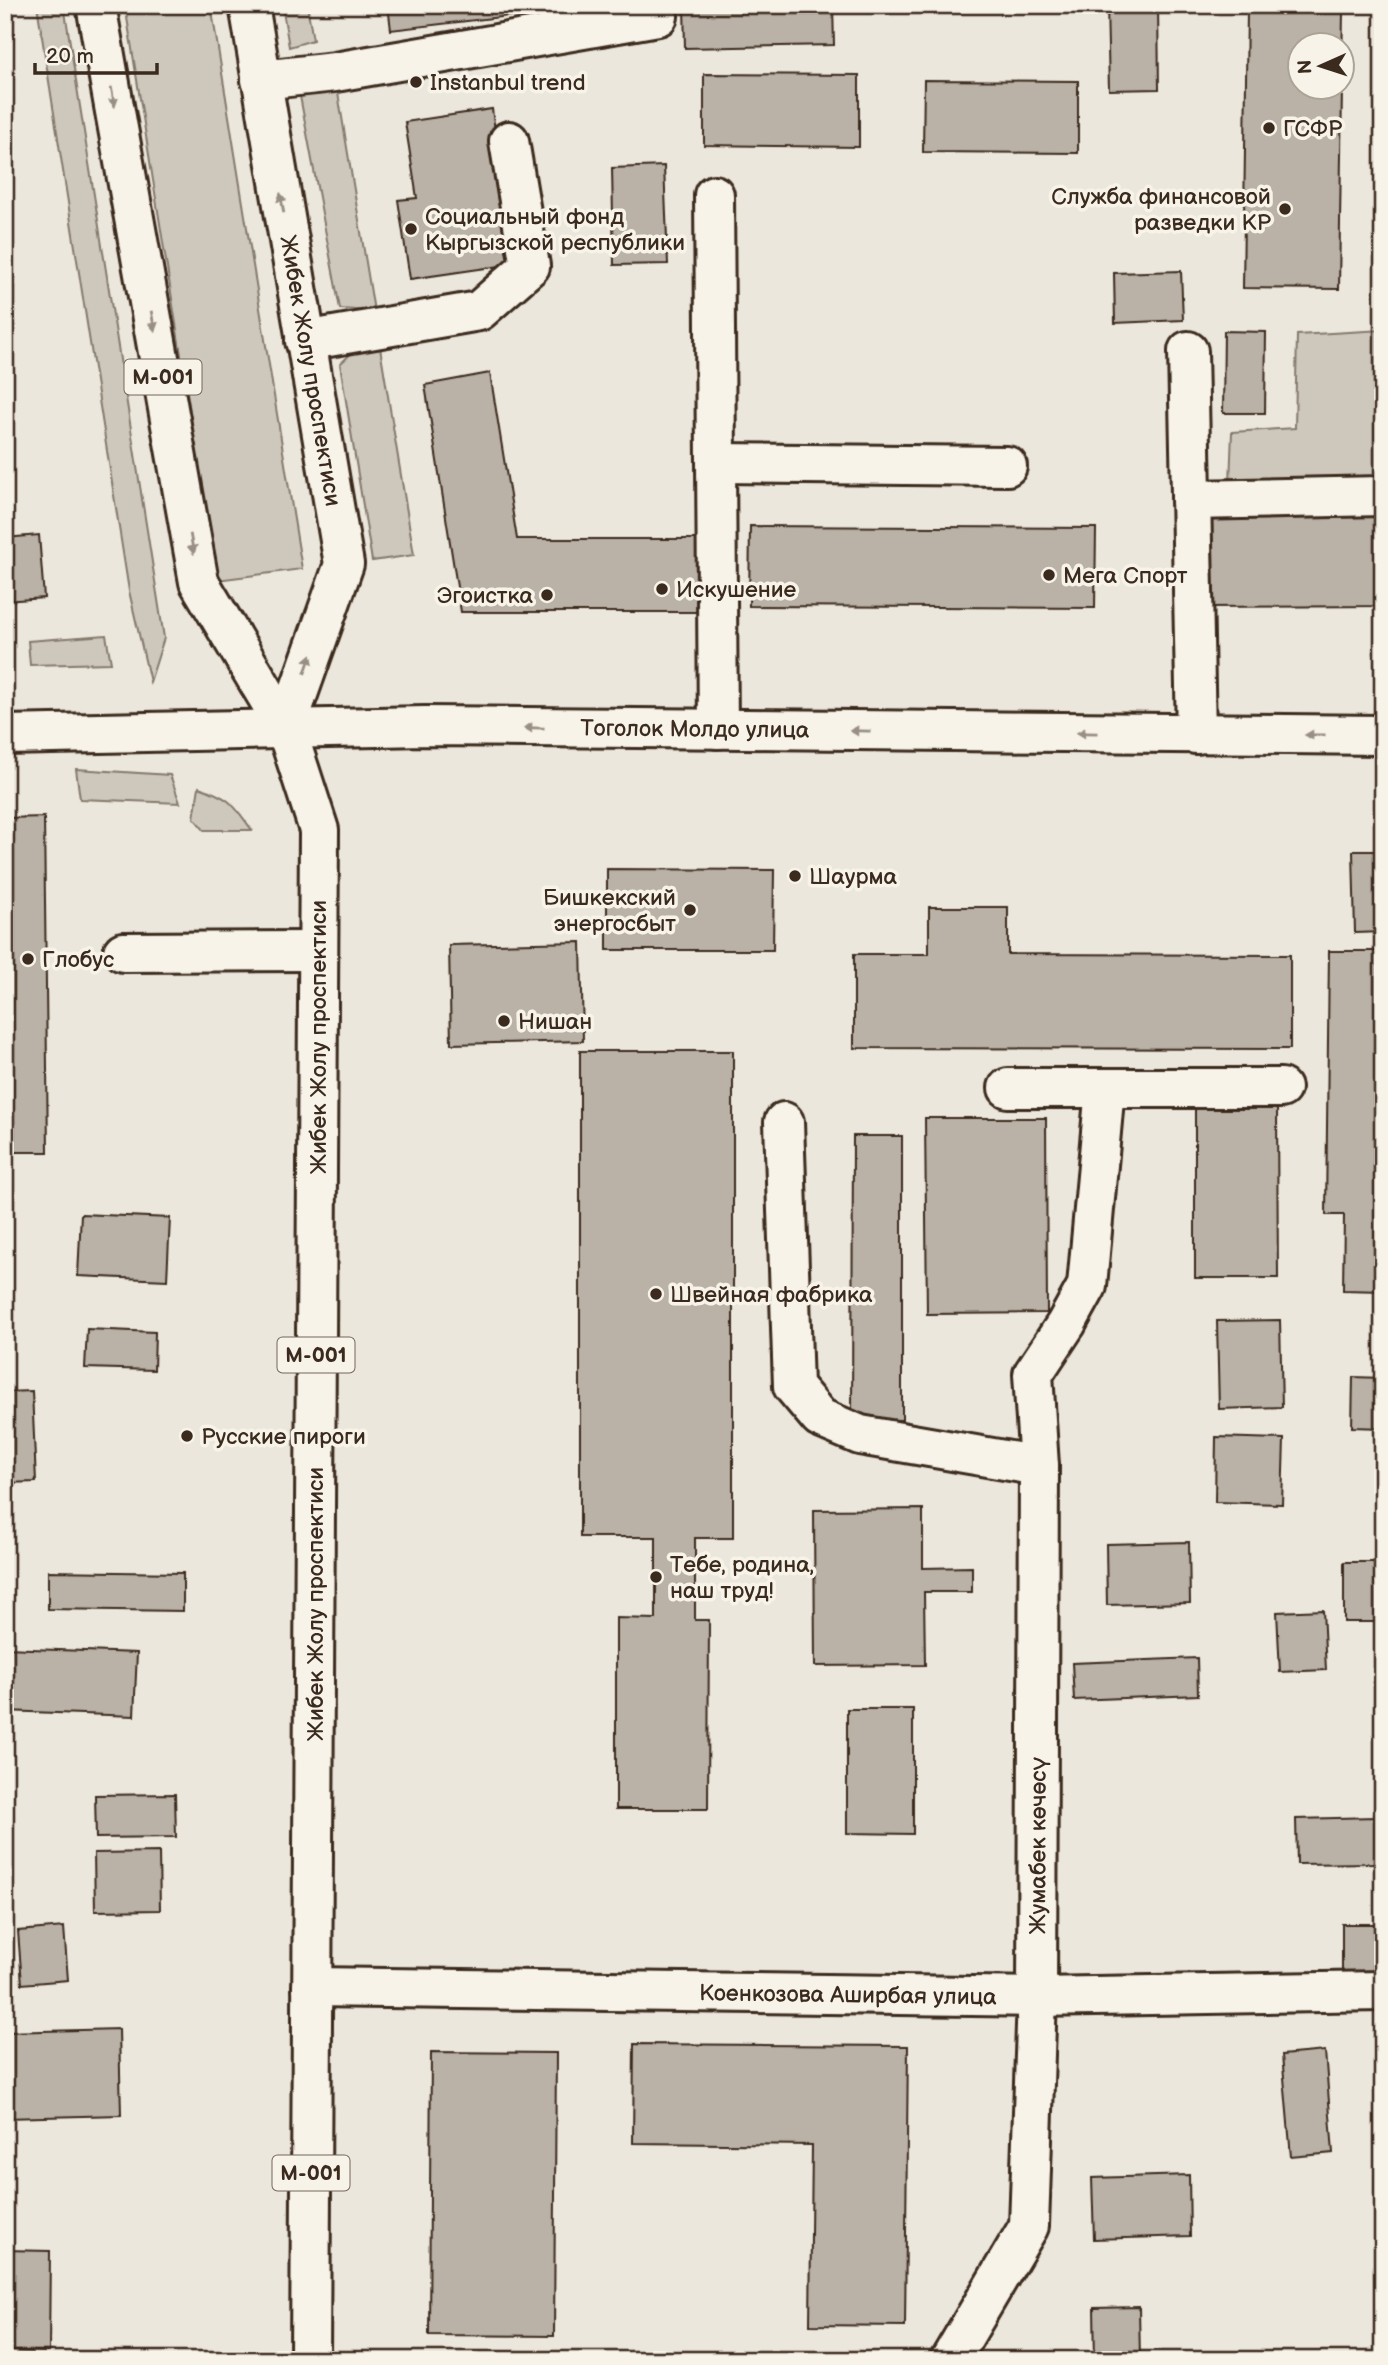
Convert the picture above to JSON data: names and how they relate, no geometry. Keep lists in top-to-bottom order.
{
  "streets": {
    "main road": [
      "Жибек Жолу проспектиси",
      "М-001",
      "Тоголок Молдо улица",
      "Жумабек көчөсү",
      "Коенкозова Аширбая улица"
    ]
  },
  "crossings": [
    ["Жибек Жолу проспектиси", "Тоголок Молдо улица"],
    ["Жибек Жолу проспектиси", "Коенкозова Аширбая улица"],
    ["Жумабек көчөсү", "Коенкозова Аширбая улица"]
  ],
  "places": [
    "Instanbul trend",
    "ГСФР",
    "Служба финансовой разведки КР",
    "Социальный фонд Кыргызской республики",
    "Мега Спорт",
    "Искушение",
    "Эгоистка",
    "Шаурма",
    "Бишкекский энергосбыт",
    "Глобус",
    "Нишан",
    "Швейная фабрика",
    "Русские пироги",
    "Тебе, родина, наш труд!"
  ],
  "scale_bar": "20 m",
  "north": "left"
}
